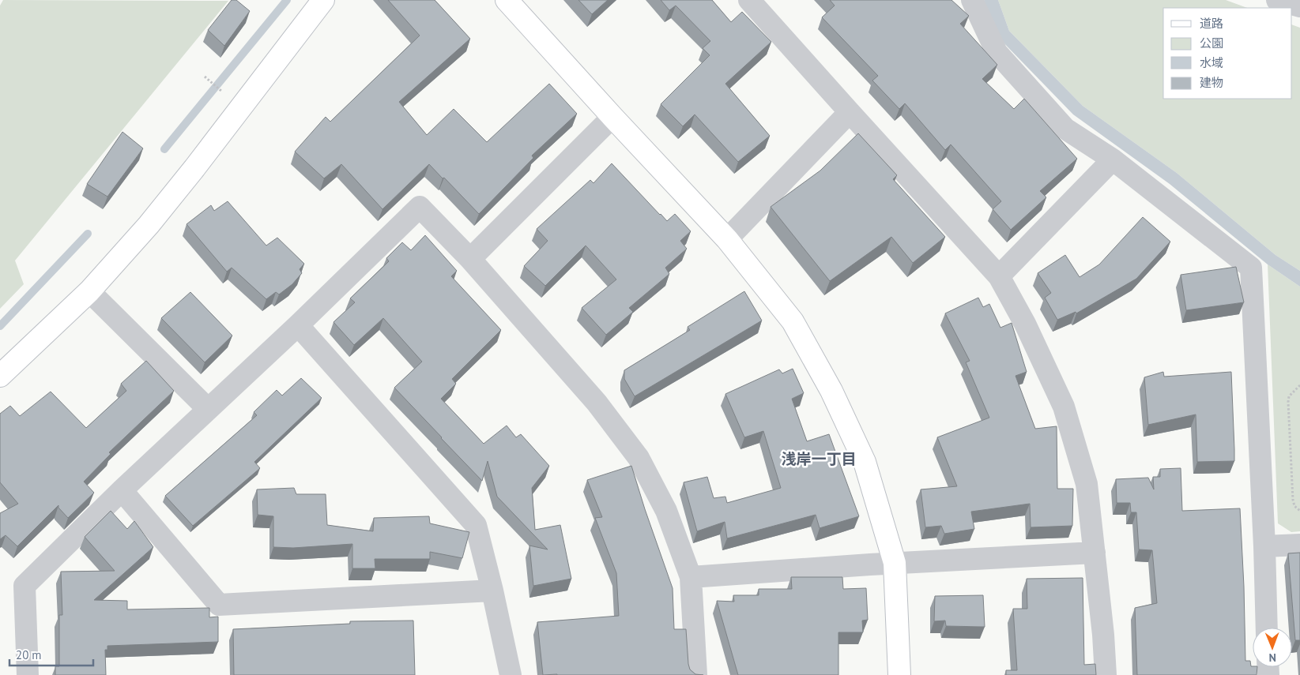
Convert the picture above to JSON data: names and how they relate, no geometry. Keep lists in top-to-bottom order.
{
  "districts": ["浅岸一丁目"],
  "legend": [
    "道路",
    "公園",
    "水域",
    "建物"
  ],
  "scale_bar": "20 m",
  "north": "bottom"
}
